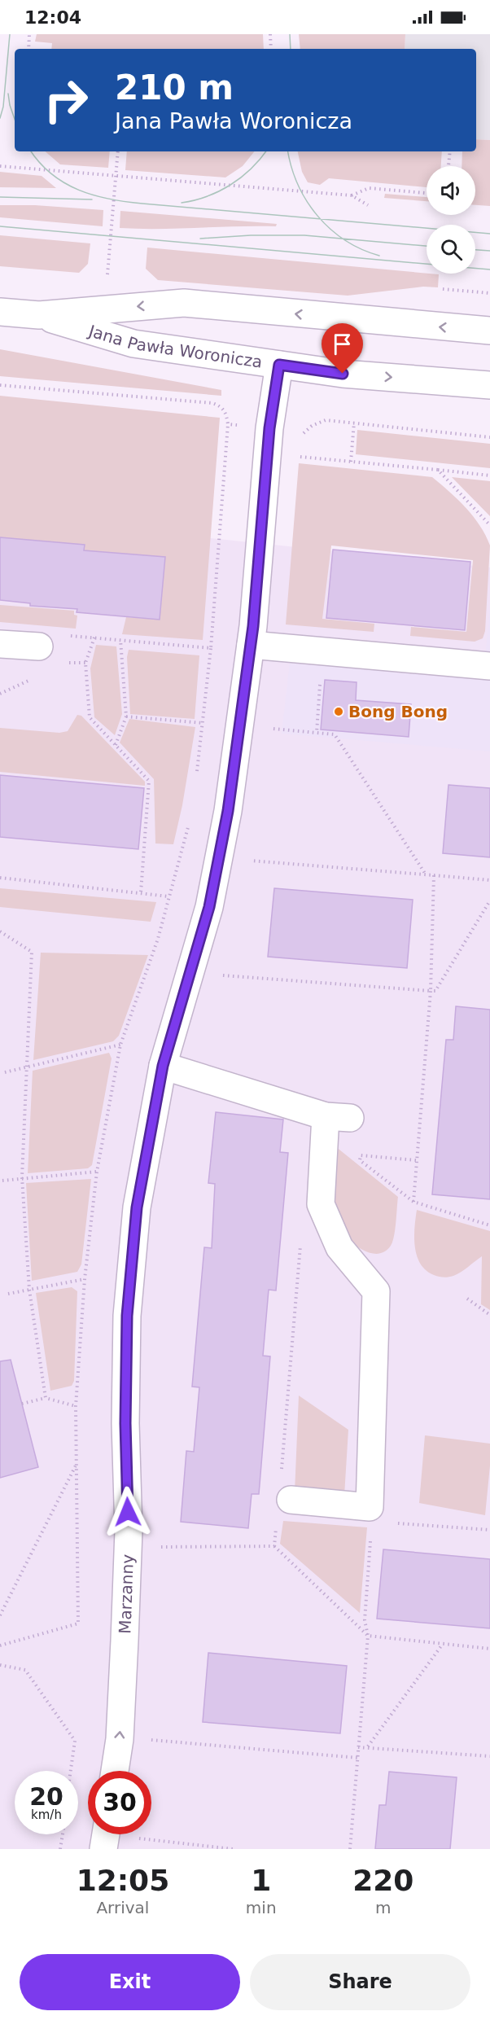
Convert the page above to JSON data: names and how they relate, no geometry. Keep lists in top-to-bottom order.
{
  "streets": {
    "street": ["Jana Pawła Woronicza", "Marzanny"]
  },
  "crossings": [
    ["Jana Pawła Woronicza", "Marzanny"]
  ],
  "one_way": ["Marzanny"],
  "places": ["Bong Bong"],
  "page": {
    "status": "12:04",
    "turn": ["210 m", "Jana Pawła Woronicza"],
    "speed": "20 km/h",
    "limit": "30",
    "eta": [
      "12:05",
      "Arrival",
      "1",
      "min",
      "220",
      "m"
    ],
    "buttons": ["Exit", "Share"]
  }
}
